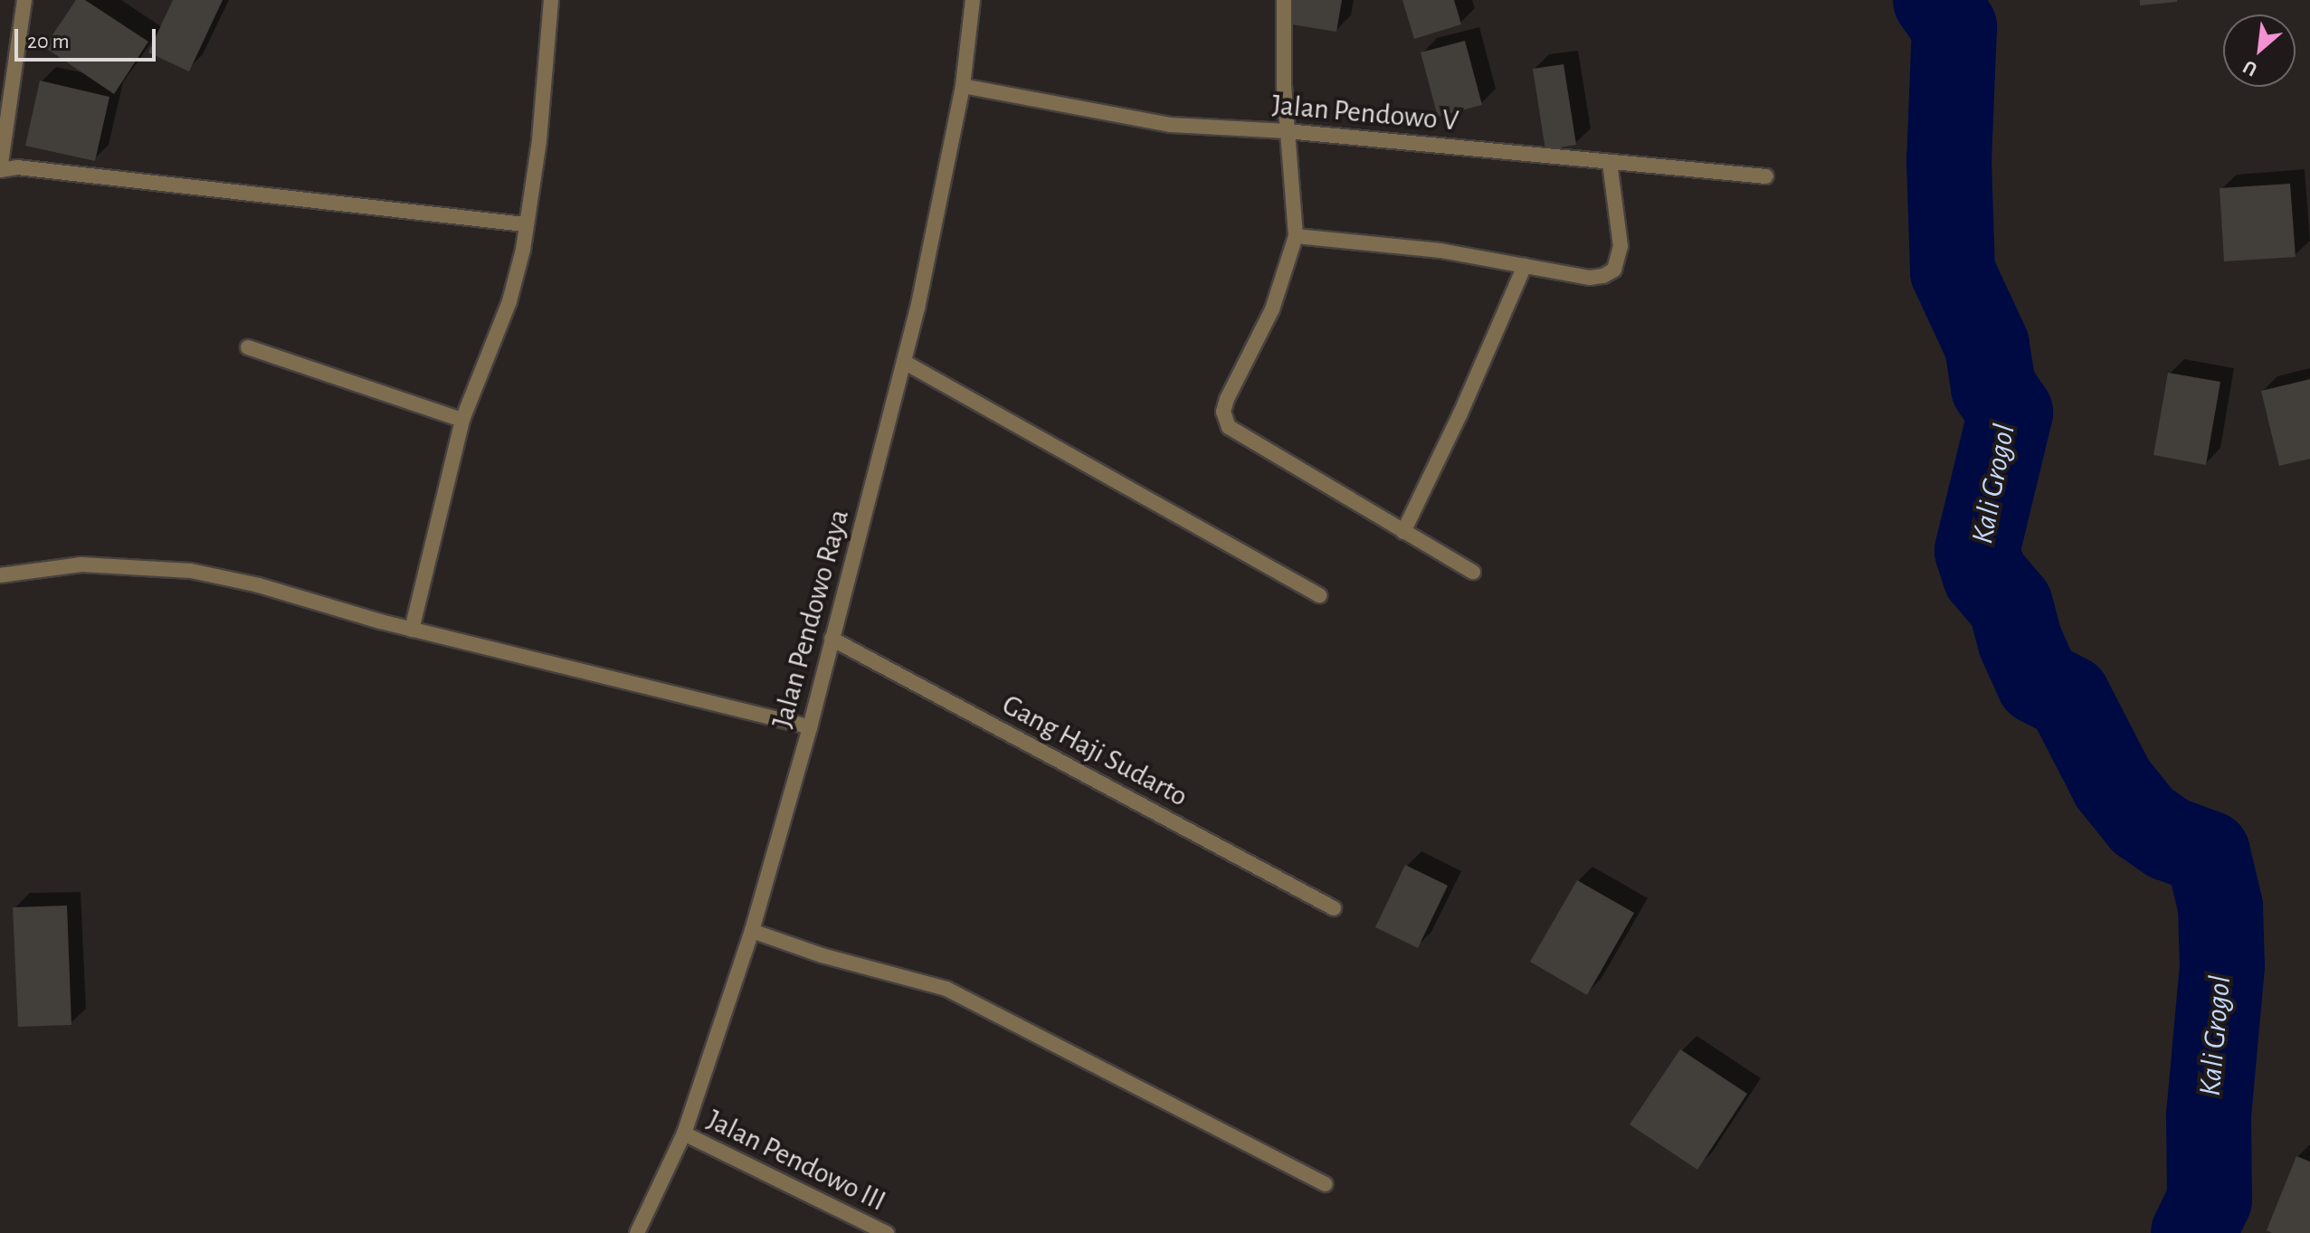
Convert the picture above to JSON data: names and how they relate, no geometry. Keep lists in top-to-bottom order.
{
  "streets": {
    "street": [
      "Jalan Pendowo V",
      "Jalan Pendowo Raya",
      "Gang Haji Sudarto",
      "Jalan Pendowo III"
    ]
  },
  "crossings": [
    ["Jalan Pendowo V", "Jalan Pendowo Raya"],
    ["Jalan Pendowo Raya", "Gang Haji Sudarto"],
    ["Jalan Pendowo Raya", "Jalan Pendowo III"]
  ],
  "water": ["Kali Grogol"],
  "scale_bar": "20 m",
  "north": "bottom left"
}
